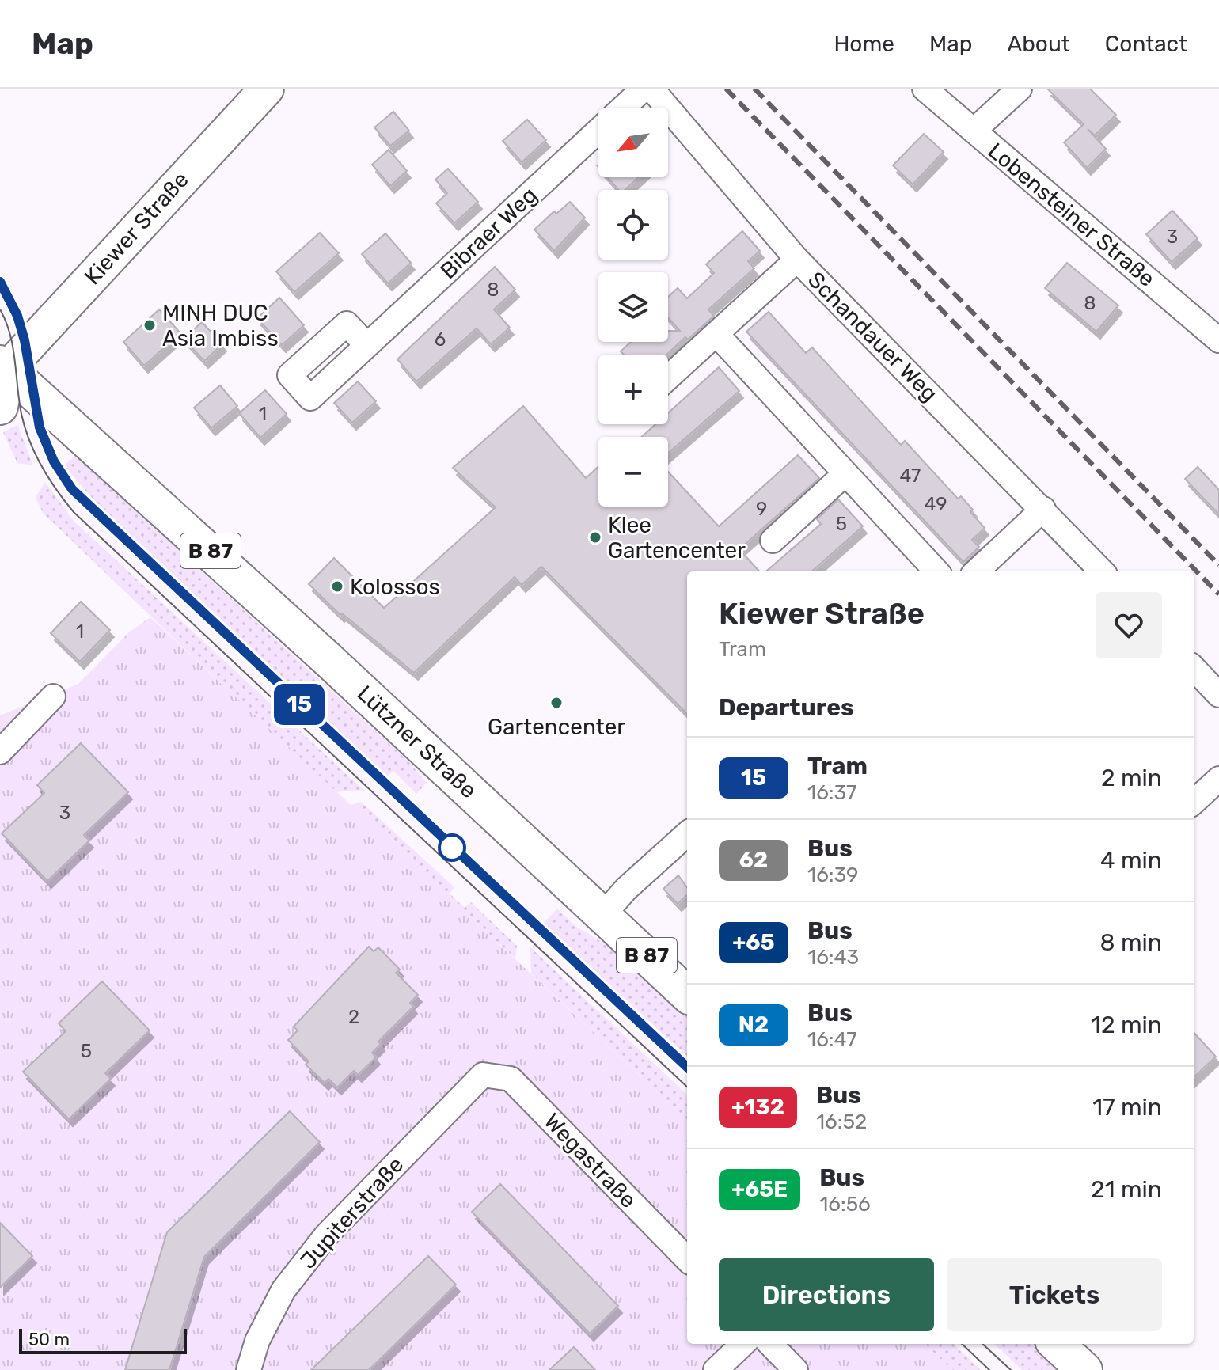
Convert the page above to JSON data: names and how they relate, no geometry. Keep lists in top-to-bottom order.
{
  "streets": {
    "main road": ["B 87", "Lützner Straße"],
    "street": [
      "Lobensteiner Straße",
      "Kiewer Straße",
      "Bibraer Weg",
      "Schandauer Weg",
      "Wegastraße",
      "Jupiterstraße"
    ]
  },
  "crossings": [
    ["Kiewer Straße", "Lützner Straße"],
    ["Wegastraße", "Jupiterstraße"]
  ],
  "places": [
    "MINH DUC Asia Imbiss",
    "Klee Gartencenter",
    "Kolossos",
    "Gartencenter"
  ],
  "lines": ["tram line 15"],
  "house_numbers": [
    "3",
    "8",
    "8",
    "6",
    "1",
    "47",
    "49",
    "9",
    "5",
    "1",
    "3",
    "2",
    "5"
  ],
  "scale_bar": "50 m",
  "north": "bottom left",
  "page": {
    "header": "Map",
    "nav": [
      "Home",
      "Map",
      "About",
      "Contact"
    ],
    "on_map": "15",
    "map_buttons": ["+", "−"],
    "heading": [
      ["Kiewer Straße", "Tram"],
      "Departures"
    ],
    "list": [
      {
        "mark": "15",
        "name": "Tram",
        "note": "16:37",
        "value": "2 min"
      },
      {
        "mark": "62",
        "name": "Bus",
        "note": "16:39",
        "value": "4 min"
      },
      {
        "mark": "+65",
        "name": "Bus",
        "note": "16:43",
        "value": "8 min"
      },
      {
        "mark": "N2",
        "name": "Bus",
        "note": "16:47",
        "value": "12 min"
      },
      {
        "mark": "+132",
        "name": "Bus",
        "note": "16:52",
        "value": "17 min"
      },
      {
        "mark": "+65E",
        "name": "Bus",
        "note": "16:56",
        "value": "21 min"
      }
    ],
    "buttons": ["Directions", "Tickets"],
    "scale": "50 m"
  }
}
